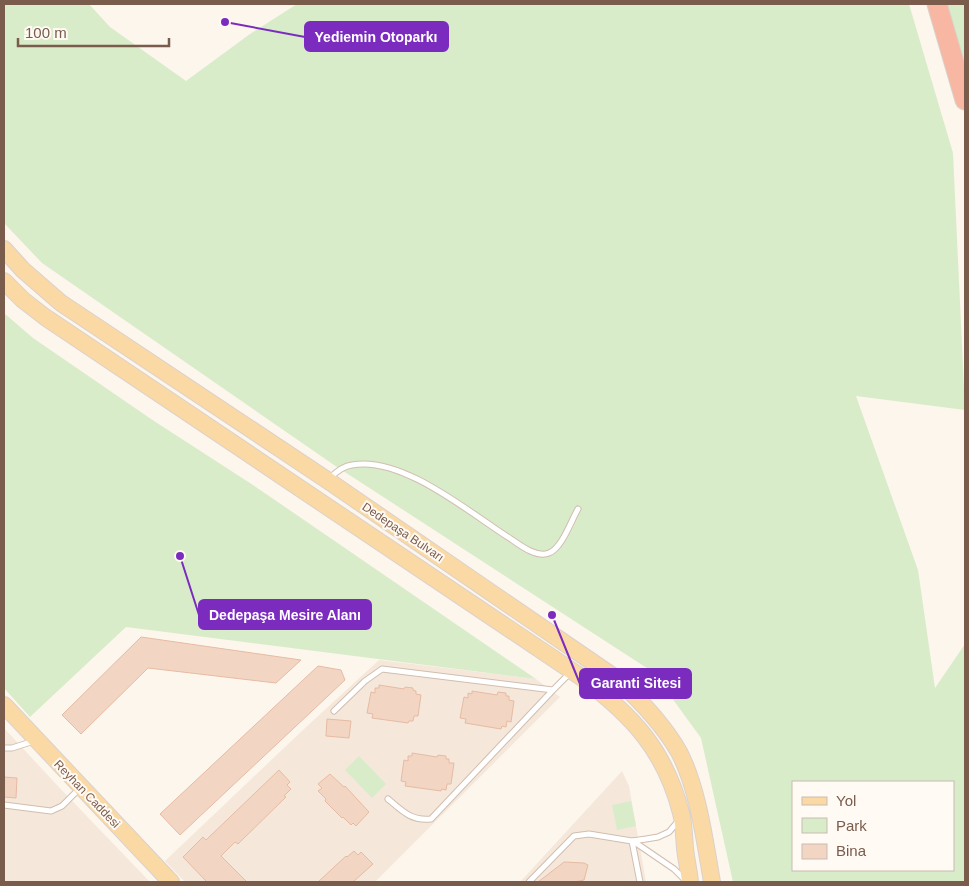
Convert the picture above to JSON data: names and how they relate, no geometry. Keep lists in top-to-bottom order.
{
  "streets": {
    "main road": ["Dedepaşa Bulvarı", "Reyhan Caddesi"]
  },
  "places": ["Yediemin Otoparkı", "Dedepaşa Mesire Alanı", "Garanti Sitesi"],
  "legend": ["Yol", "Park", "Bina"],
  "scale_bar": "100 m"
}
